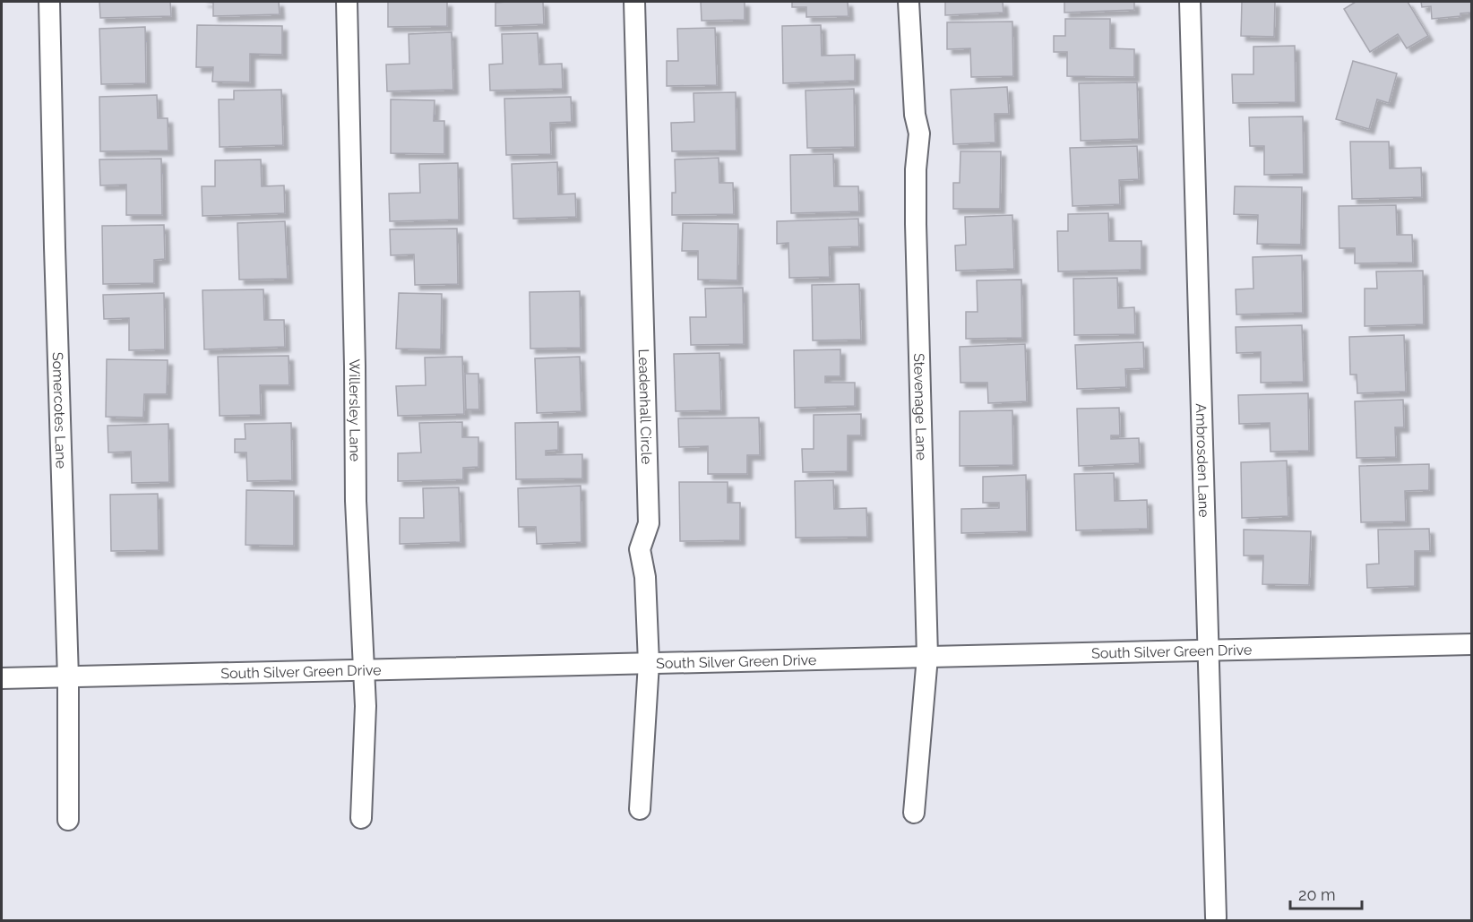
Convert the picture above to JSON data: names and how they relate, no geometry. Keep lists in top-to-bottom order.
{
  "streets": {
    "street": [
      "Leadenhall Circle",
      "Stevenage Lane",
      "Willersley Lane",
      "Somercotes Lane",
      "Ambrosden Lane",
      "South Silver Green Drive"
    ]
  },
  "crossings": [
    ["Leadenhall Circle", "South Silver Green Drive"],
    ["Stevenage Lane", "South Silver Green Drive"],
    ["Willersley Lane", "South Silver Green Drive"],
    ["Somercotes Lane", "South Silver Green Drive"],
    ["Ambrosden Lane", "South Silver Green Drive"]
  ],
  "scale_bar": "20 m"
}
